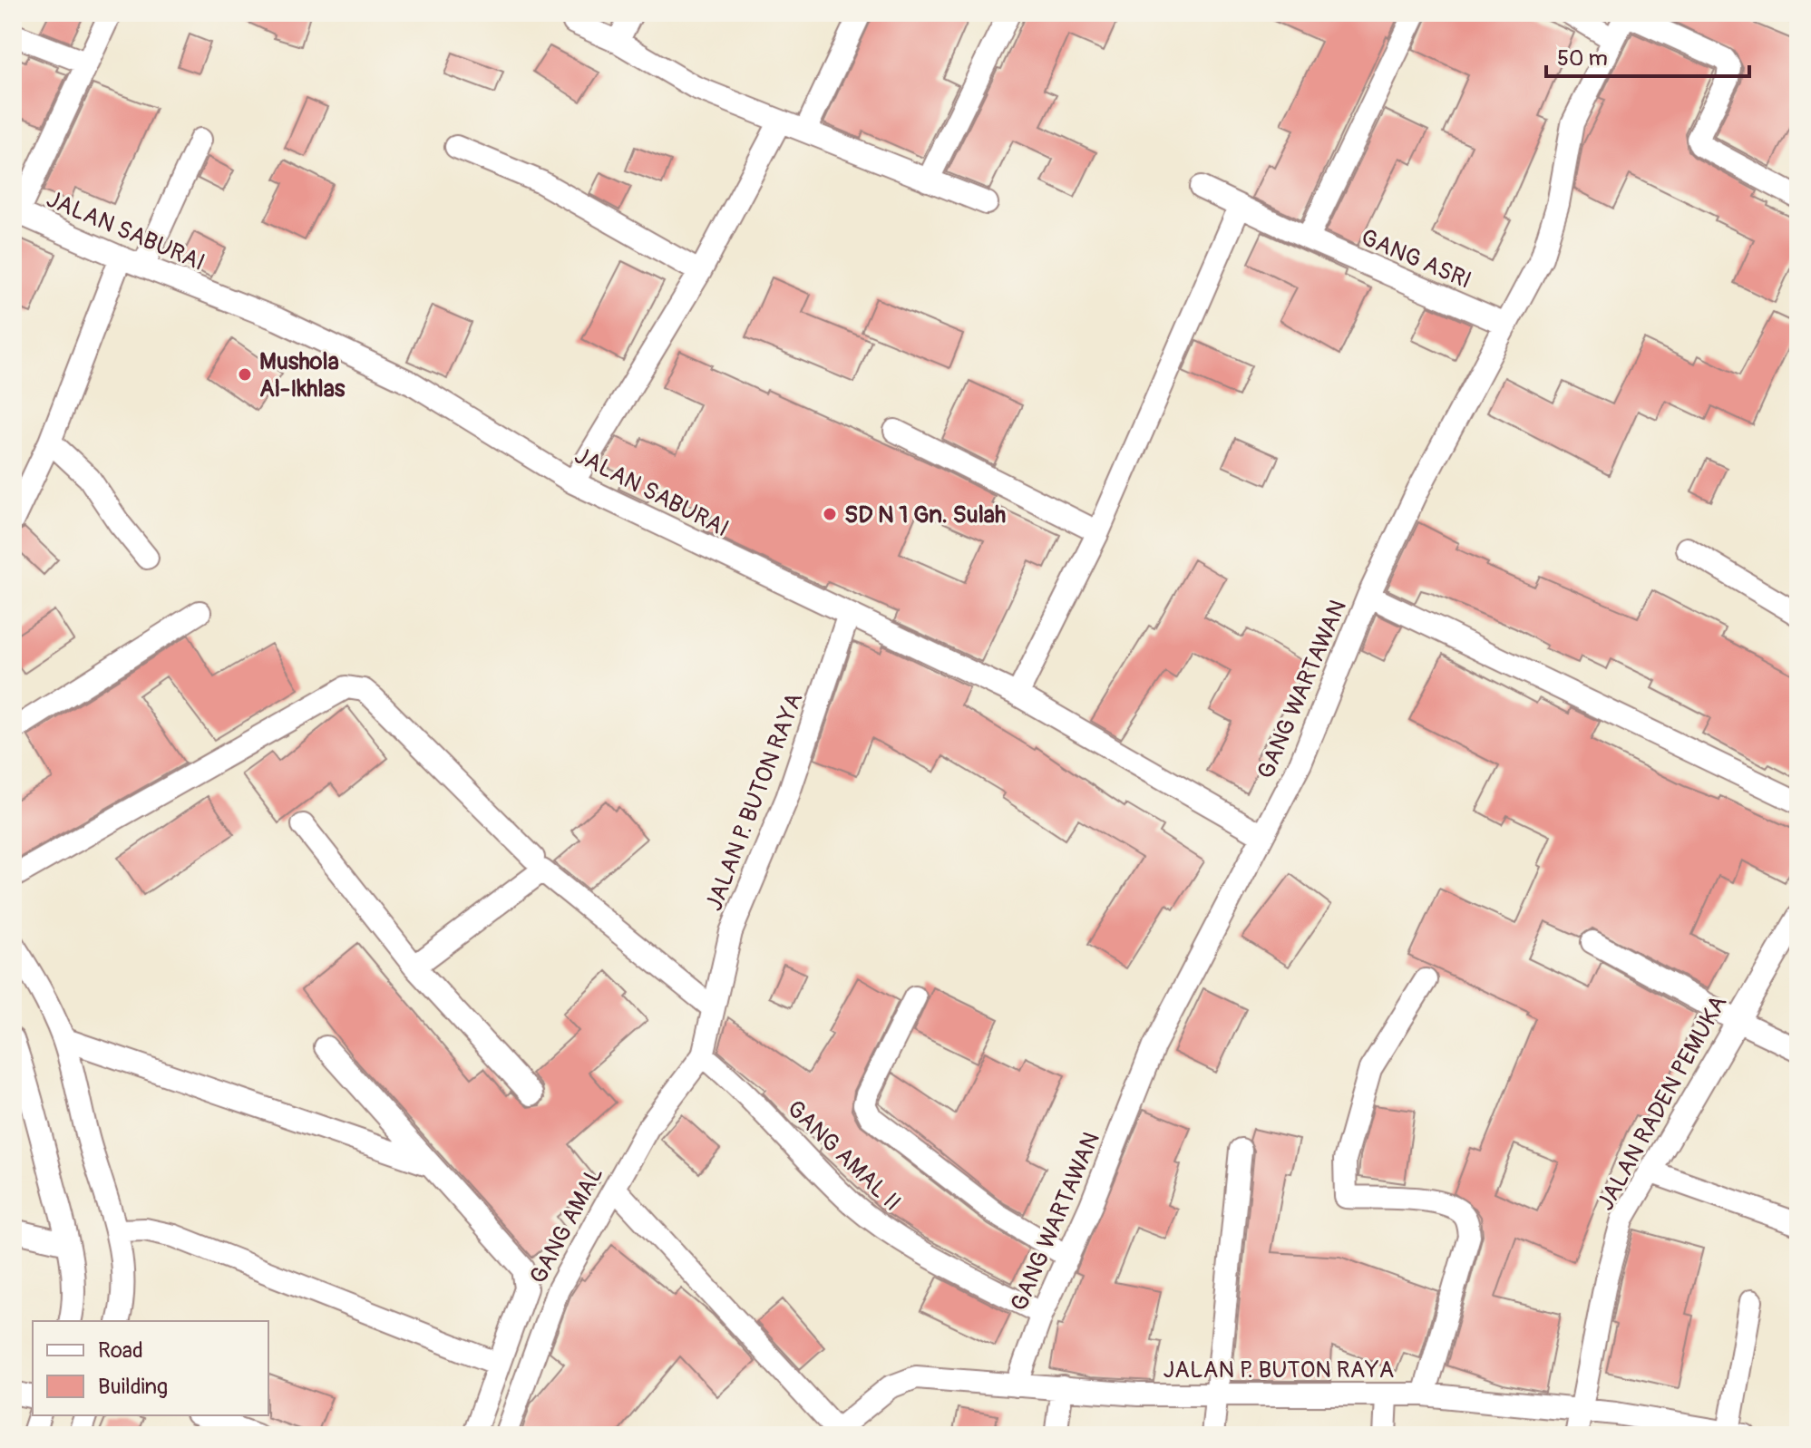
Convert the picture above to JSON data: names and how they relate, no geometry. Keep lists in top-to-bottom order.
{
  "streets": {
    "street": [
      "JALAN SABURAI",
      "GANG ASRI",
      "GANG WARTAWAN",
      "JALAN P. BUTON RAYA",
      "JALAN RADEN PEMUKA",
      "GANG AMAL II",
      "GANG AMAL"
    ]
  },
  "crossings": [
    ["JALAN SABURAI", "GANG WARTAWAN"],
    ["JALAN SABURAI", "JALAN P. BUTON RAYA"],
    ["GANG ASRI", "GANG WARTAWAN"],
    ["GANG WARTAWAN", "JALAN P. BUTON RAYA"],
    ["GANG WARTAWAN", "GANG AMAL II"],
    ["JALAN P. BUTON RAYA", "JALAN RADEN PEMUKA"],
    ["JALAN P. BUTON RAYA", "GANG AMAL II"],
    ["JALAN P. BUTON RAYA", "GANG AMAL"],
    ["GANG AMAL II", "GANG AMAL"]
  ],
  "places": ["Mushola Al-Ikhlas", "SD N 1 Gn. Sulah"],
  "legend": ["Road", "Building"],
  "scale_bar": "50 m"
}
